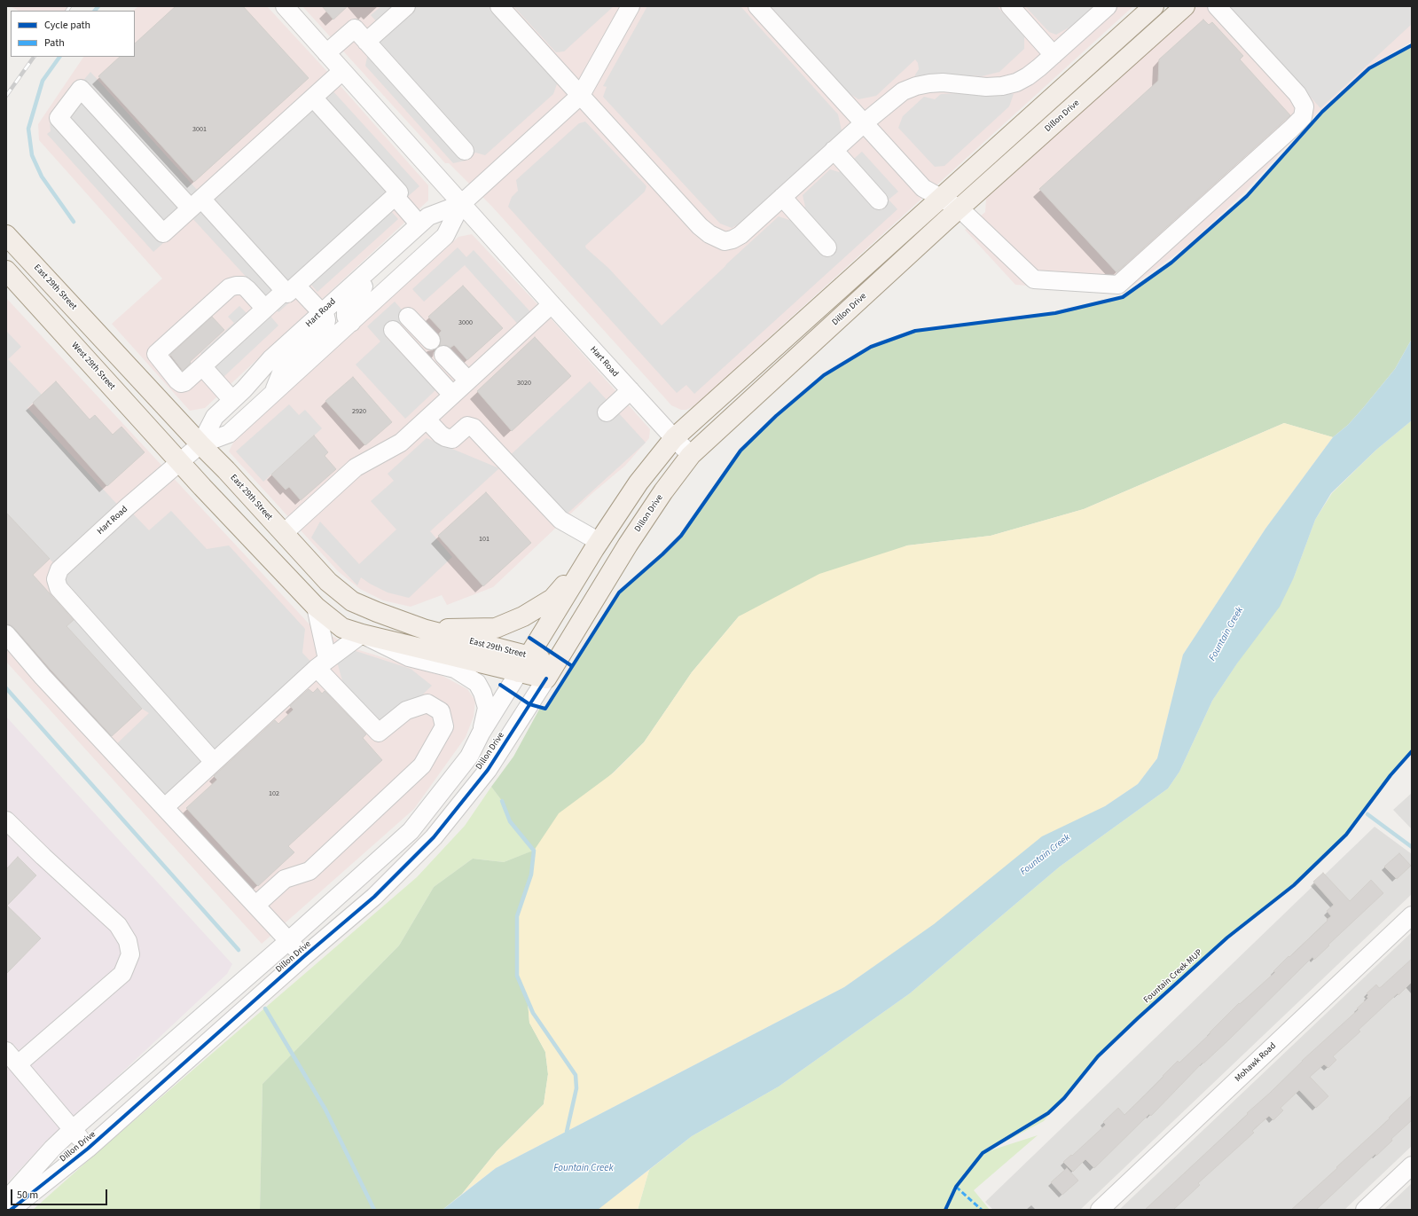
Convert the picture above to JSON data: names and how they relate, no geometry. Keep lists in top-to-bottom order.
{
  "streets": {
    "main road": ["Dillon Drive", "East 29th Street", "West 29th Street"],
    "street": ["Hart Road", "Mohawk Road"],
    "cycle path": ["Fountain Creek MUP"]
  },
  "crossings": [
    ["Dillon Drive", "East 29th Street"],
    ["Dillon Drive", "Hart Road"],
    ["East 29th Street", "Hart Road"],
    ["East 29th Street", "West 29th Street"],
    ["Hart Road", "West 29th Street"]
  ],
  "water": ["Fountain Creek"],
  "house_numbers": [
    "3001",
    "3000",
    "3020",
    "2920",
    "101",
    "102"
  ],
  "legend": ["Cycle path", "Path"],
  "scale_bar": "50 m"
}
